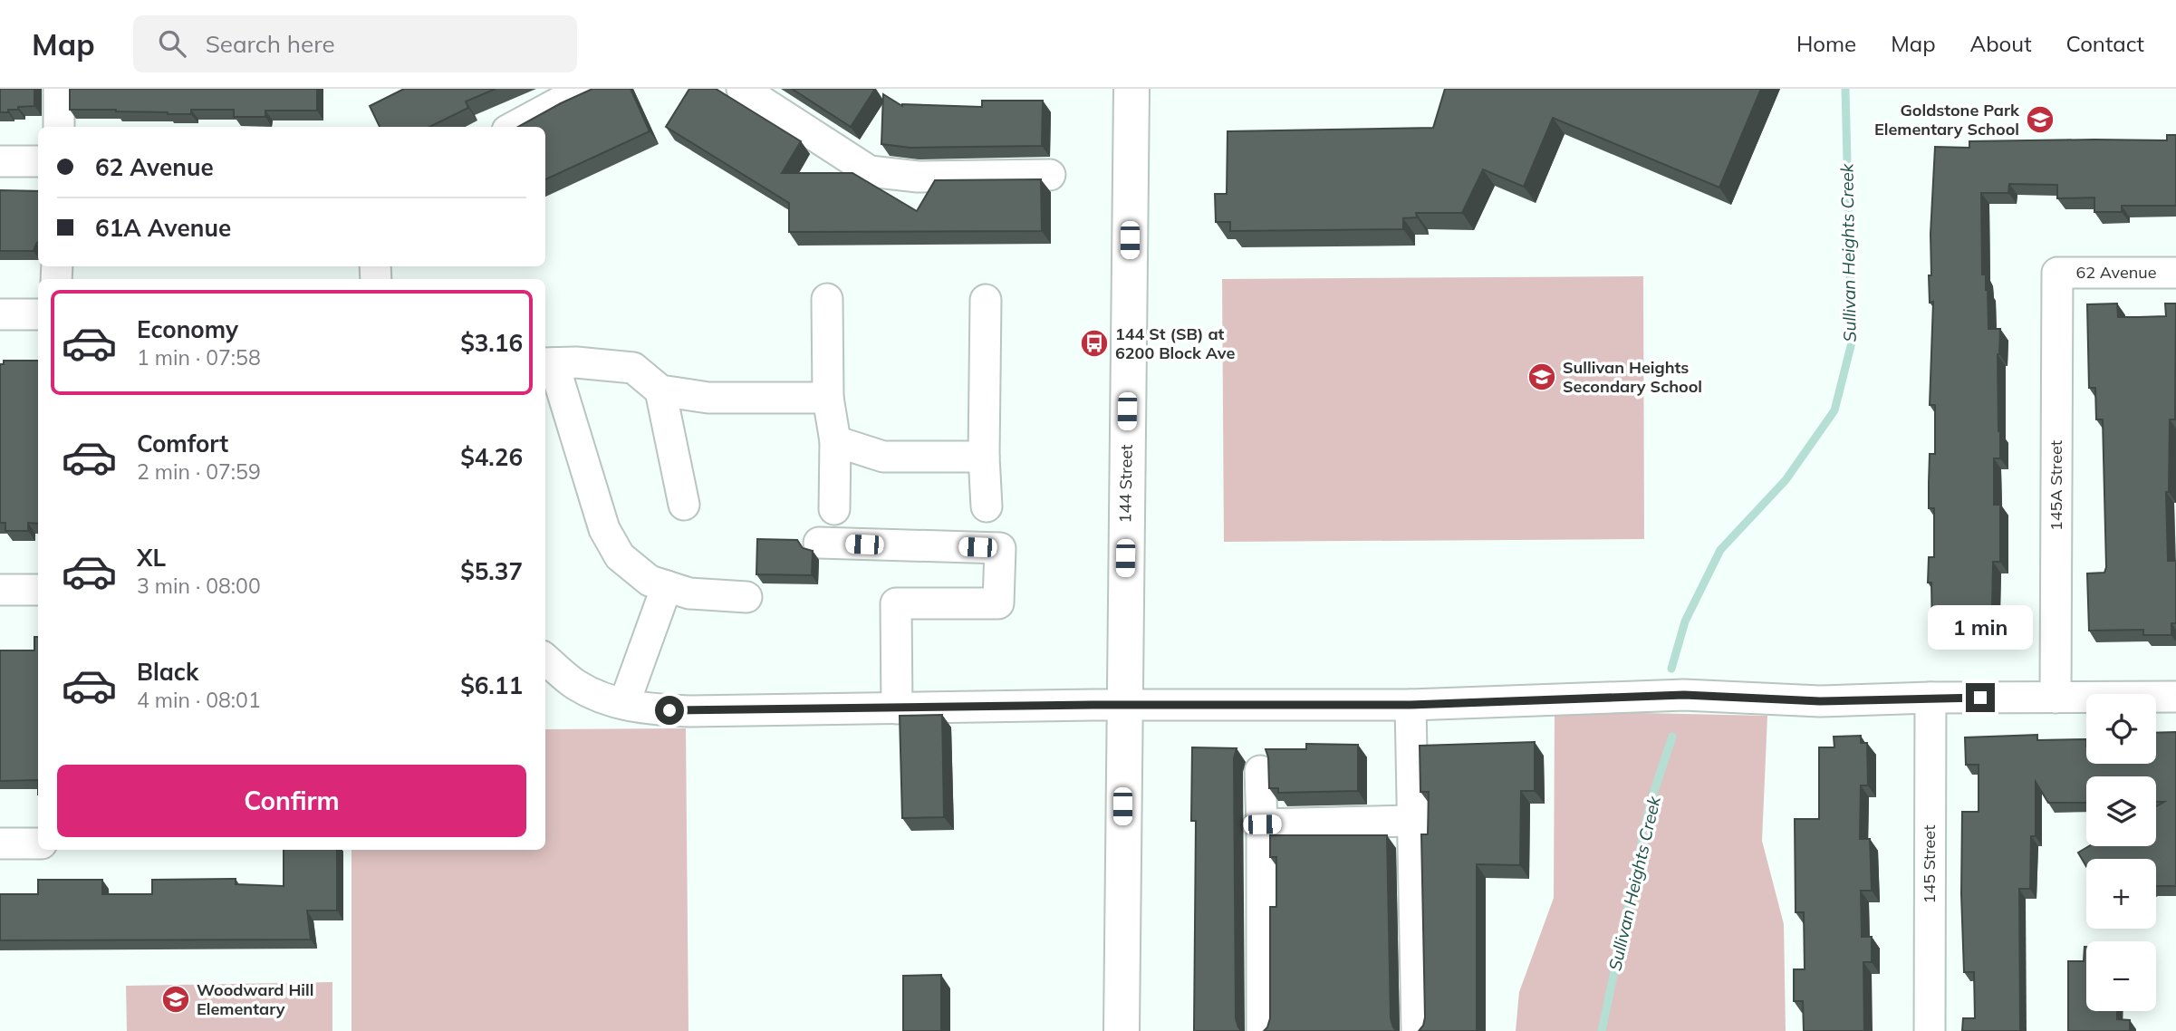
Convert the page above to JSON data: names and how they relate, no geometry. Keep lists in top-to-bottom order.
{
  "streets": {
    "main road": ["144 Street"],
    "street": ["62 Avenue", "145A Street", "145 Street"]
  },
  "crossings": [
    ["62 Avenue", "145A Street"]
  ],
  "water": ["Sullivan Heights Creek"],
  "places": {
    "school or university": ["Goldstone Park Elementary School", "Sullivan Heights Secondary School", "Woodward Hill Elementary"],
    "bus stop": ["144 St (SB) at 6200 Block Ave"]
  },
  "page": {
    "header": "Map",
    "search": "Search here",
    "nav": [
      "Home",
      "Map",
      "About",
      "Contact"
    ],
    "banner": ["62 Avenue", "61A Avenue"],
    "list": [
      {
        "name": "Economy",
        "note": "1 min · 07:58",
        "value": "$3.16"
      },
      {
        "name": "Comfort",
        "note": "2 min · 07:59",
        "value": "$4.26"
      },
      {
        "name": "XL",
        "note": "3 min · 08:00",
        "value": "$5.37"
      },
      {
        "name": "Black",
        "note": "4 min · 08:01",
        "value": "$6.11"
      }
    ],
    "bubble": "1 min",
    "map_buttons": ["+", "−"],
    "buttons": "Confirm"
  }
}
